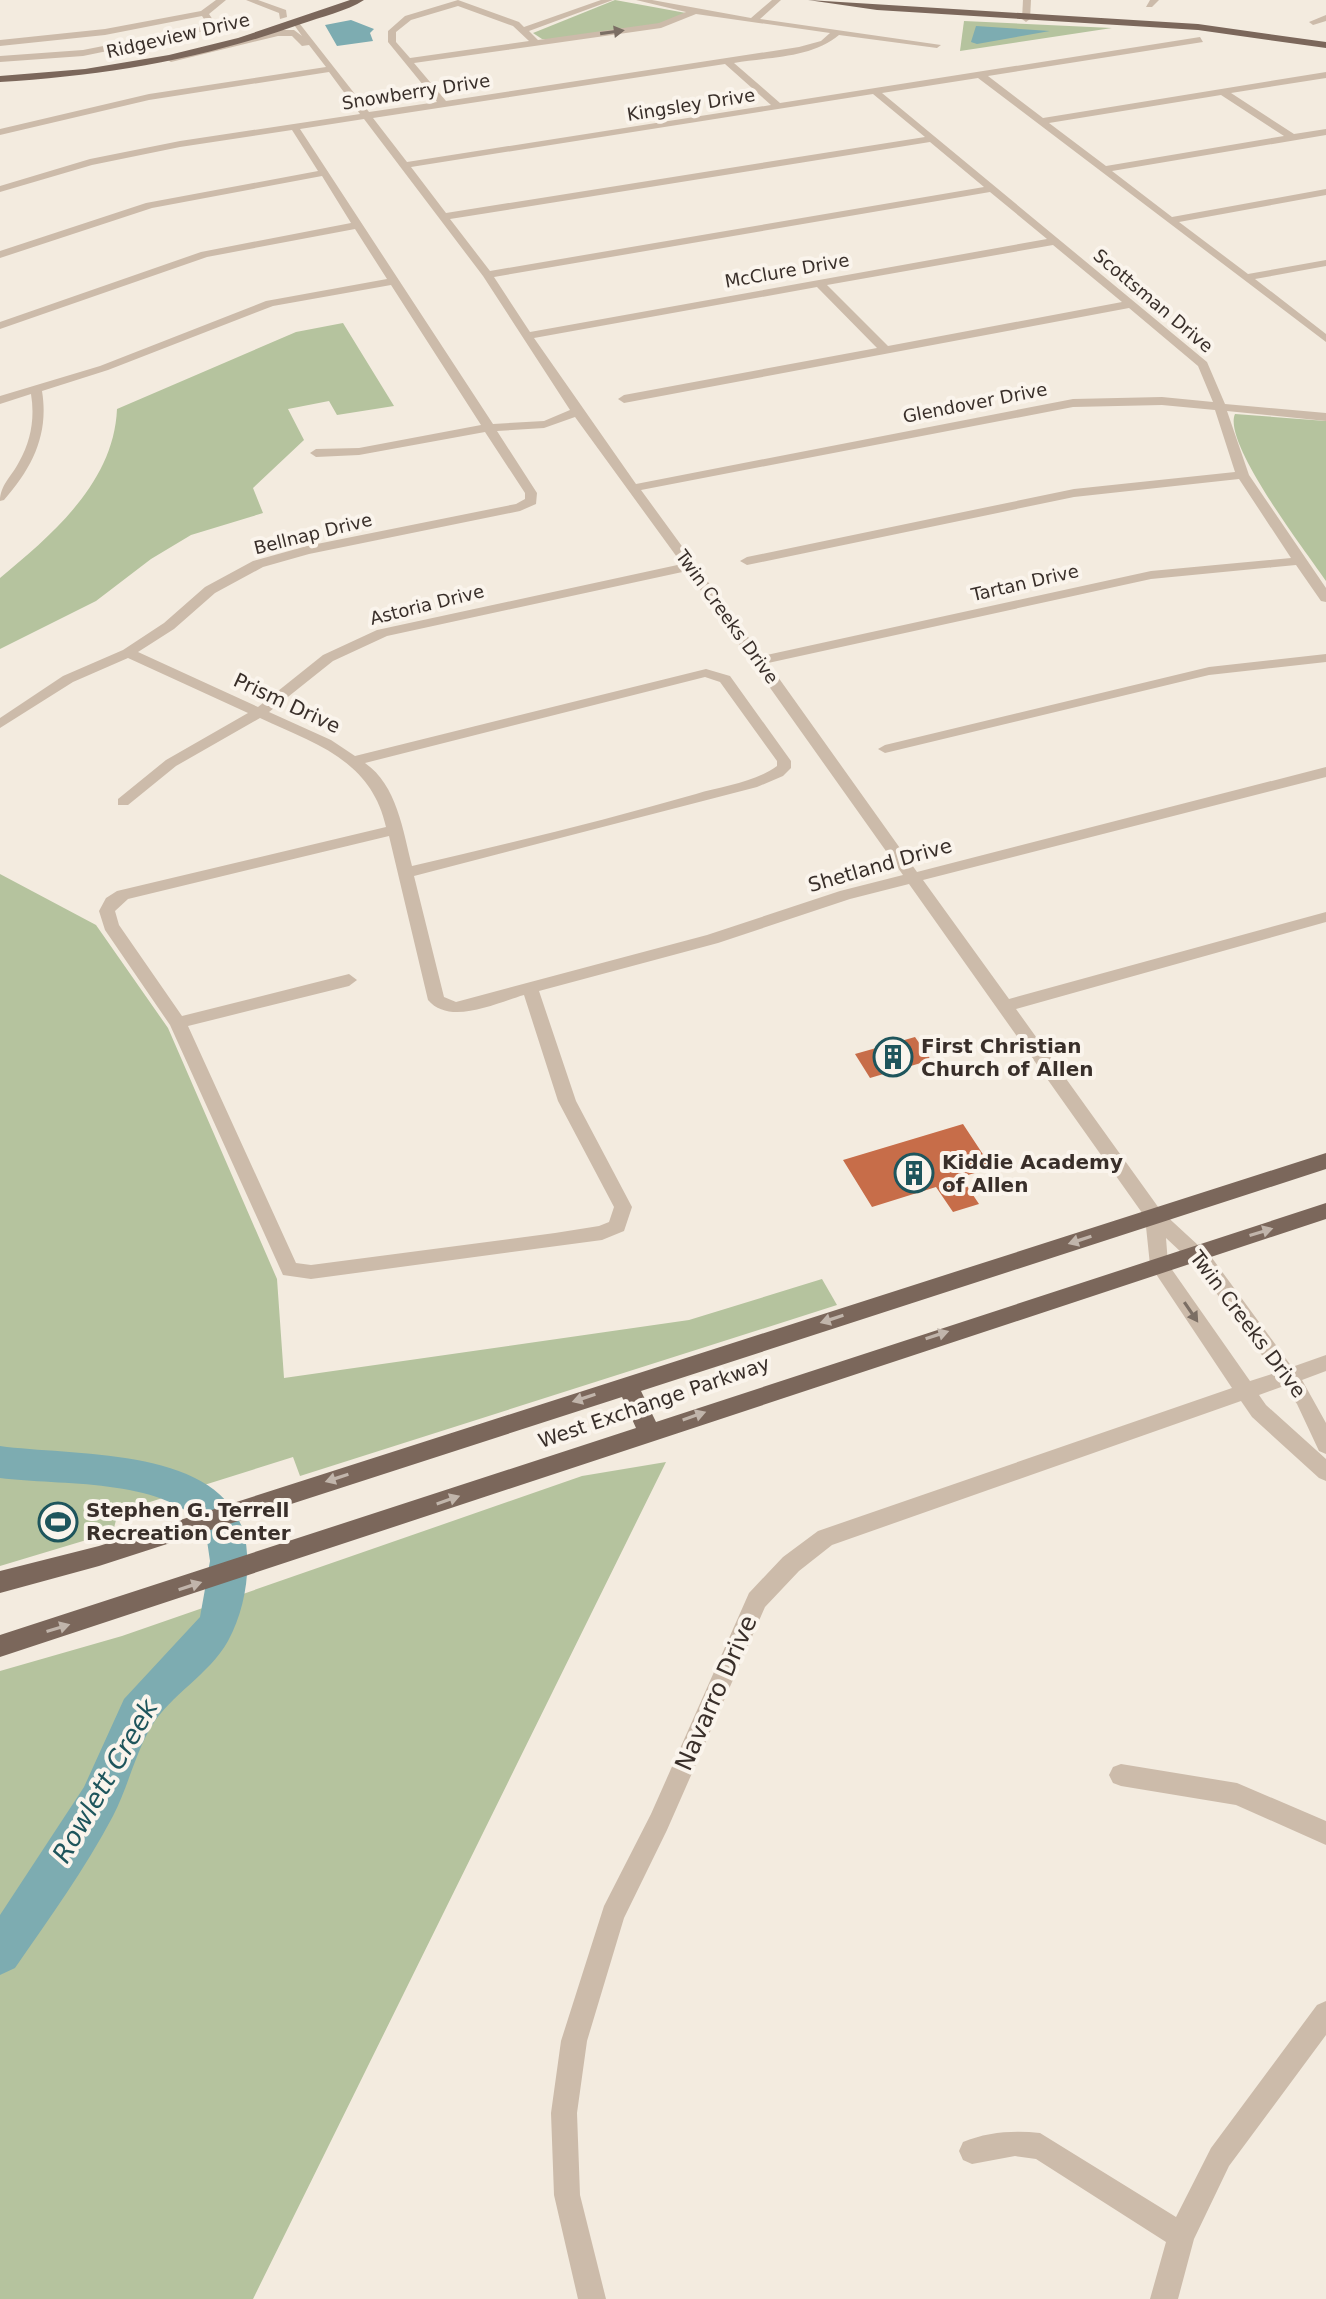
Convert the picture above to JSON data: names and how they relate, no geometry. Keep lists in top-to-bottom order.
{
  "streets": {
    "main road": ["Ridgeview Drive", "West Exchange Parkway"],
    "street": [
      "Snowberry Drive",
      "Kingsley Drive",
      "McClure Drive",
      "Scottsman Drive",
      "Glendover Drive",
      "Bellnap Drive",
      "Tartan Drive",
      "Astoria Drive",
      "Twin Creeks Drive",
      "Prism Drive",
      "Shetland Drive",
      "Navarro Drive"
    ]
  },
  "crossings": [
    ["Ridgeview Drive", "Twin Creeks Drive"],
    ["Snowberry Drive", "Twin Creeks Drive"],
    ["Kingsley Drive", "Scottsman Drive"],
    ["Kingsley Drive", "Twin Creeks Drive"],
    ["McClure Drive", "Scottsman Drive"],
    ["McClure Drive", "Twin Creeks Drive"],
    ["Scottsman Drive", "Glendover Drive"],
    ["Scottsman Drive", "Tartan Drive"],
    ["Glendover Drive", "Twin Creeks Drive"],
    ["Bellnap Drive", "Prism Drive"],
    ["Tartan Drive", "Twin Creeks Drive"],
    ["Astoria Drive", "Twin Creeks Drive"],
    ["Astoria Drive", "Prism Drive"],
    ["Twin Creeks Drive", "Shetland Drive"],
    ["Twin Creeks Drive", "West Exchange Parkway"],
    ["Twin Creeks Drive", "Navarro Drive"],
    ["Prism Drive", "Shetland Drive"]
  ],
  "water": ["Rowlett Creek"],
  "places": {
    "building": ["First Christian Church of Allen", "Kiddie Academy of Allen"],
    "sports": ["Stephen G. Terrell Recreation Center"]
  }
}
